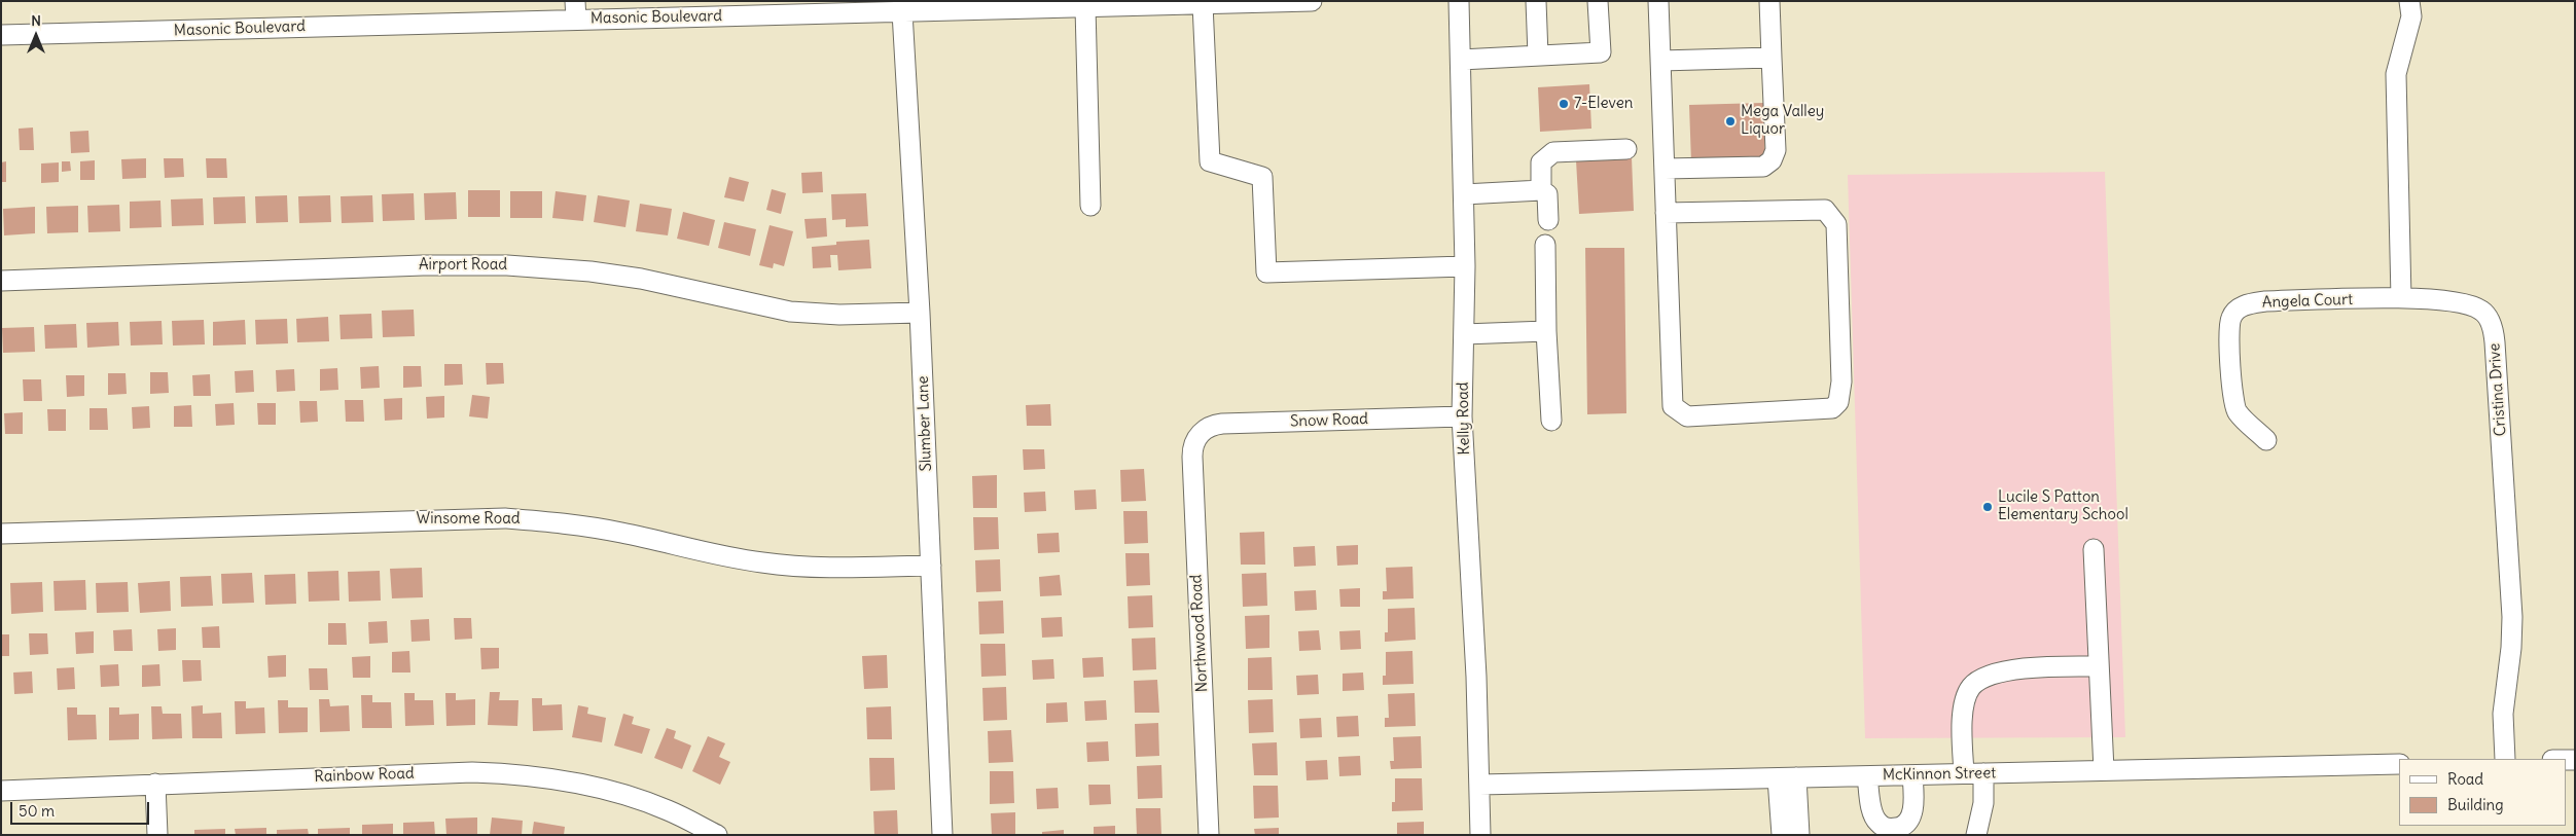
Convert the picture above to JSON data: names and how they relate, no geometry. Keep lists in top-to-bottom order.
{
  "streets": {
    "street": [
      "Masonic Boulevard",
      "Airport Road",
      "Angela Court",
      "Cristina Drive",
      "Kelly Road",
      "Snow Road",
      "Slumber Lane",
      "Winsome Road",
      "Northwood Road",
      "McKinnon Street",
      "Rainbow Road"
    ]
  },
  "crossings": [
    ["Masonic Boulevard", "Slumber Lane"],
    ["Airport Road", "Slumber Lane"],
    ["Angela Court", "Cristina Drive"],
    ["Kelly Road", "Snow Road"],
    ["Kelly Road", "McKinnon Street"],
    ["Snow Road", "Northwood Road"],
    ["Slumber Lane", "Winsome Road"]
  ],
  "places": ["7-Eleven", "Mega Valley Liquor", "Lucile S Patton Elementary School"],
  "legend": ["Road", "Building"],
  "scale_bar": "50 m",
  "north": "top"
}
